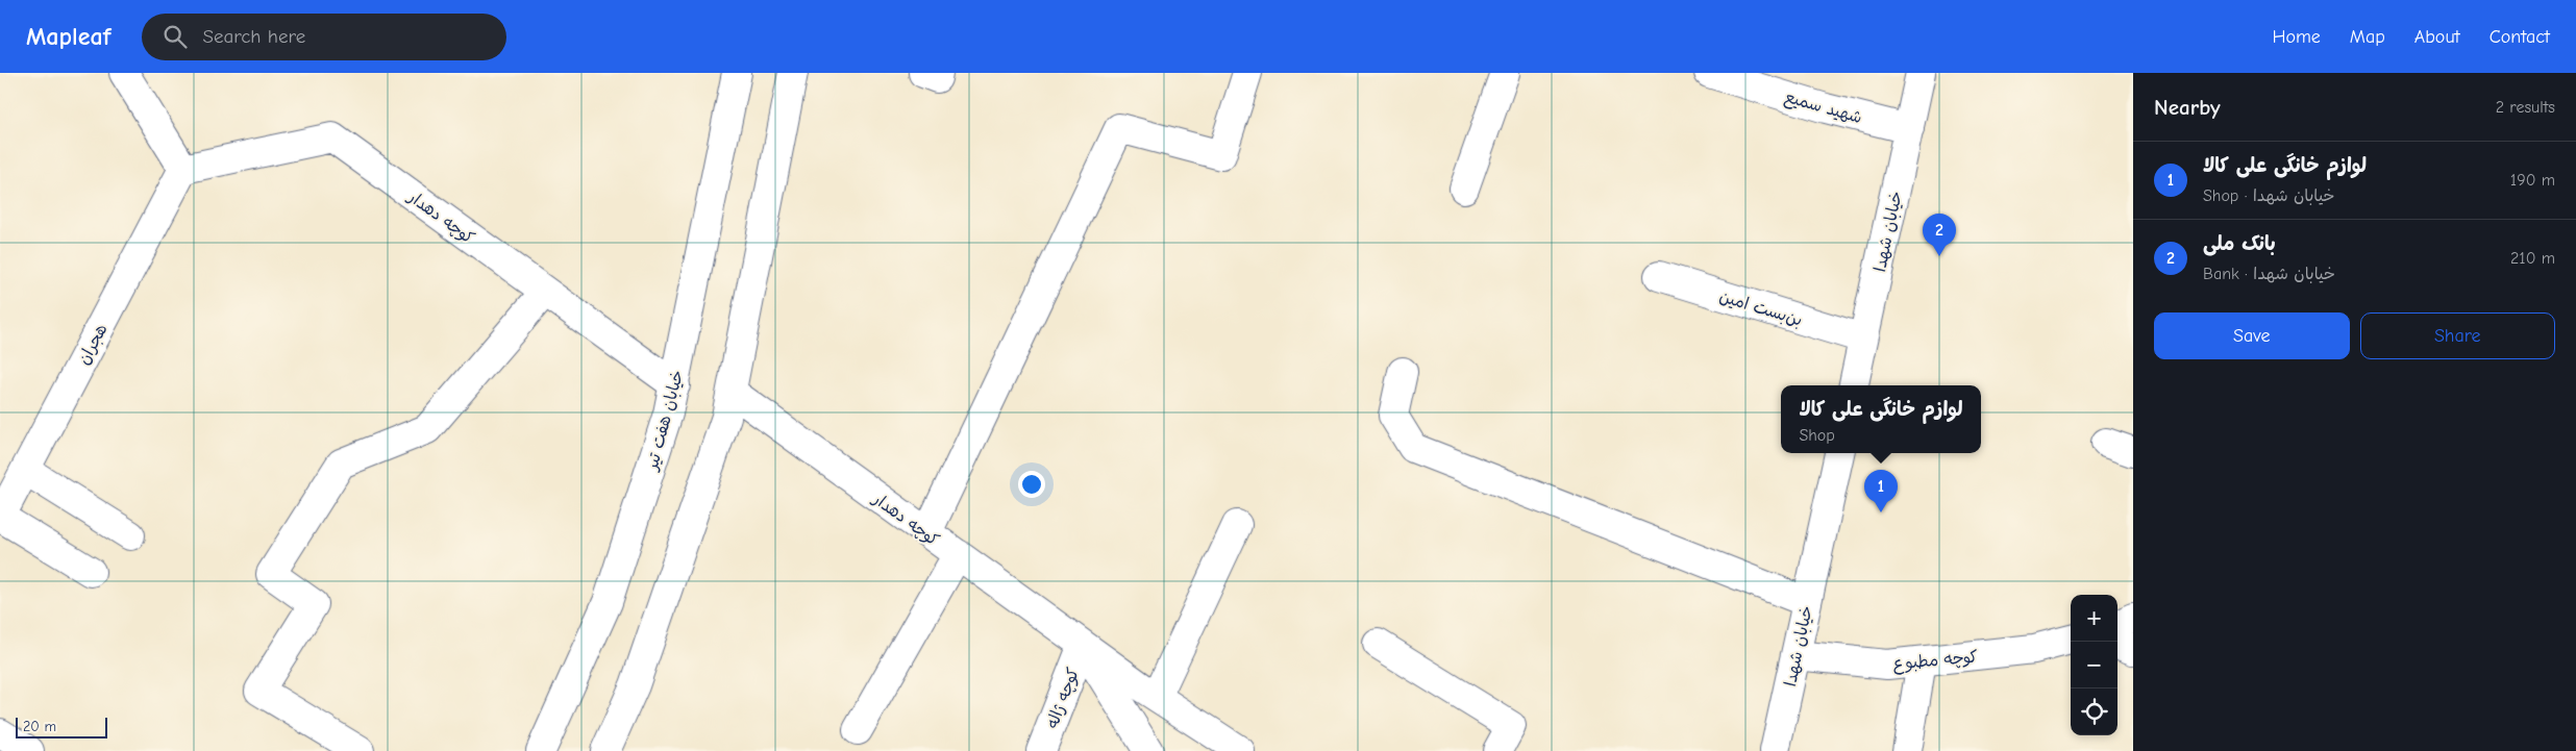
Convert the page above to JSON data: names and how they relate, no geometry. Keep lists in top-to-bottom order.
{
  "streets": {
    "street": [
      "شهید سمیع",
      "کوچه دهدار",
      "خیابان شهدا",
      "بن‌بست امین",
      "هجران",
      "خیابان هفت تیر",
      "کوچه مطبوع",
      "کوچه ژاله"
    ]
  },
  "crossings": [
    ["شهید سمیع", "خیابان شهدا"],
    ["کوچه دهدار", "هجران"],
    ["کوچه دهدار", "خیابان هفت تیر"],
    ["کوچه دهدار", "کوچه ژاله"],
    ["خیابان شهدا", "بن‌بست امین"],
    ["خیابان شهدا", "کوچه مطبوع"]
  ],
  "scale_bar": "20 m",
  "page": {
    "header": "Mapleaf",
    "search": "Search here",
    "nav": [
      "Home",
      "Map",
      "About",
      "Contact"
    ],
    "heading": ["Nearby", "2 results"],
    "list": [
      {
        "mark": "1",
        "name": "لوازم خانگی علی کالا",
        "note": "Shop · خیابان شهدا",
        "value": "190 m"
      },
      {
        "mark": "2",
        "name": "بانک ملی",
        "note": "Bank · خیابان شهدا",
        "value": "210 m"
      }
    ],
    "pins": ["2", "1"],
    "buttons": ["Save", "Share"],
    "popup": ["لوازم خانگی علی کالا", "Shop"],
    "map_buttons": ["+", "−"],
    "scale": "20 m"
  }
}
